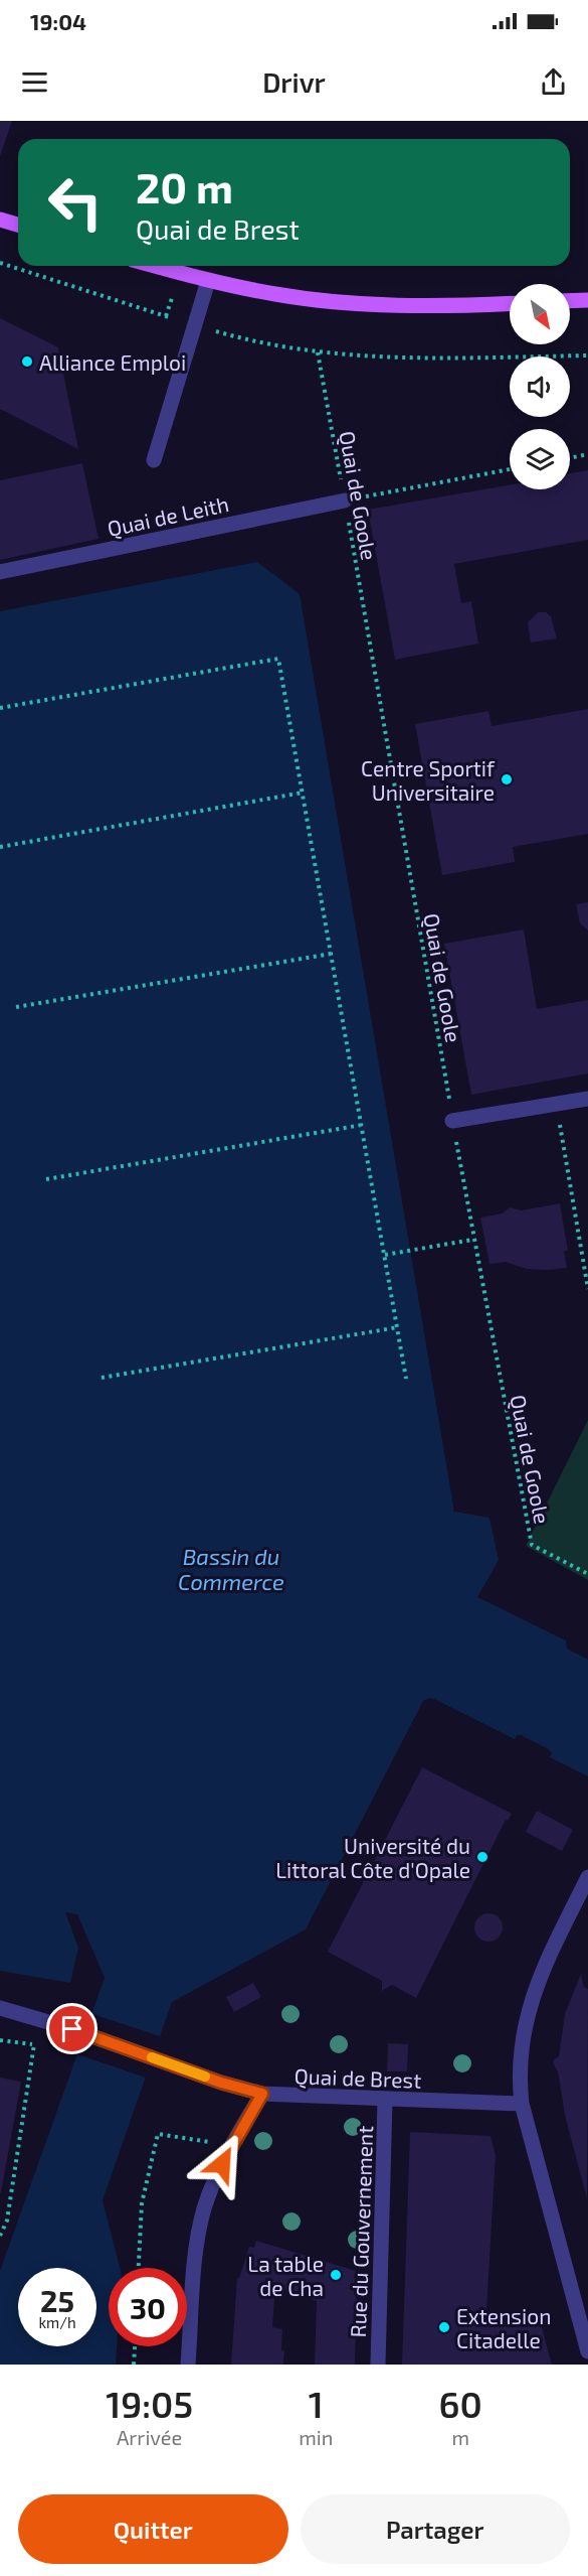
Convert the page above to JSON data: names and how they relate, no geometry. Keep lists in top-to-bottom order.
{
  "streets": {
    "street": ["Quai de Leith", "Quai de Brest", "Rue du Gouvernement"],
    "path": ["Quai de Goole"]
  },
  "crossings": [
    ["Quai de Goole", "Quai de Leith"],
    ["Quai de Brest", "Rue du Gouvernement"]
  ],
  "water": ["Bassin du Commerce"],
  "places": [
    "Alliance Emploi",
    "Centre Sportif Universitaire",
    "Université du Littoral Côte d'Opale",
    "La table de Cha",
    "Extension Citadelle"
  ],
  "north": "bottom right",
  "page": {
    "status": "19:04",
    "header": "Drivr",
    "turn": ["20 m", "Quai de Brest"],
    "speed": "25 km/h",
    "limit": "30",
    "eta": [
      "19:05",
      "Arrivée",
      "1",
      "min",
      "60",
      "m"
    ],
    "buttons": ["Quitter", "Partager"]
  }
}
